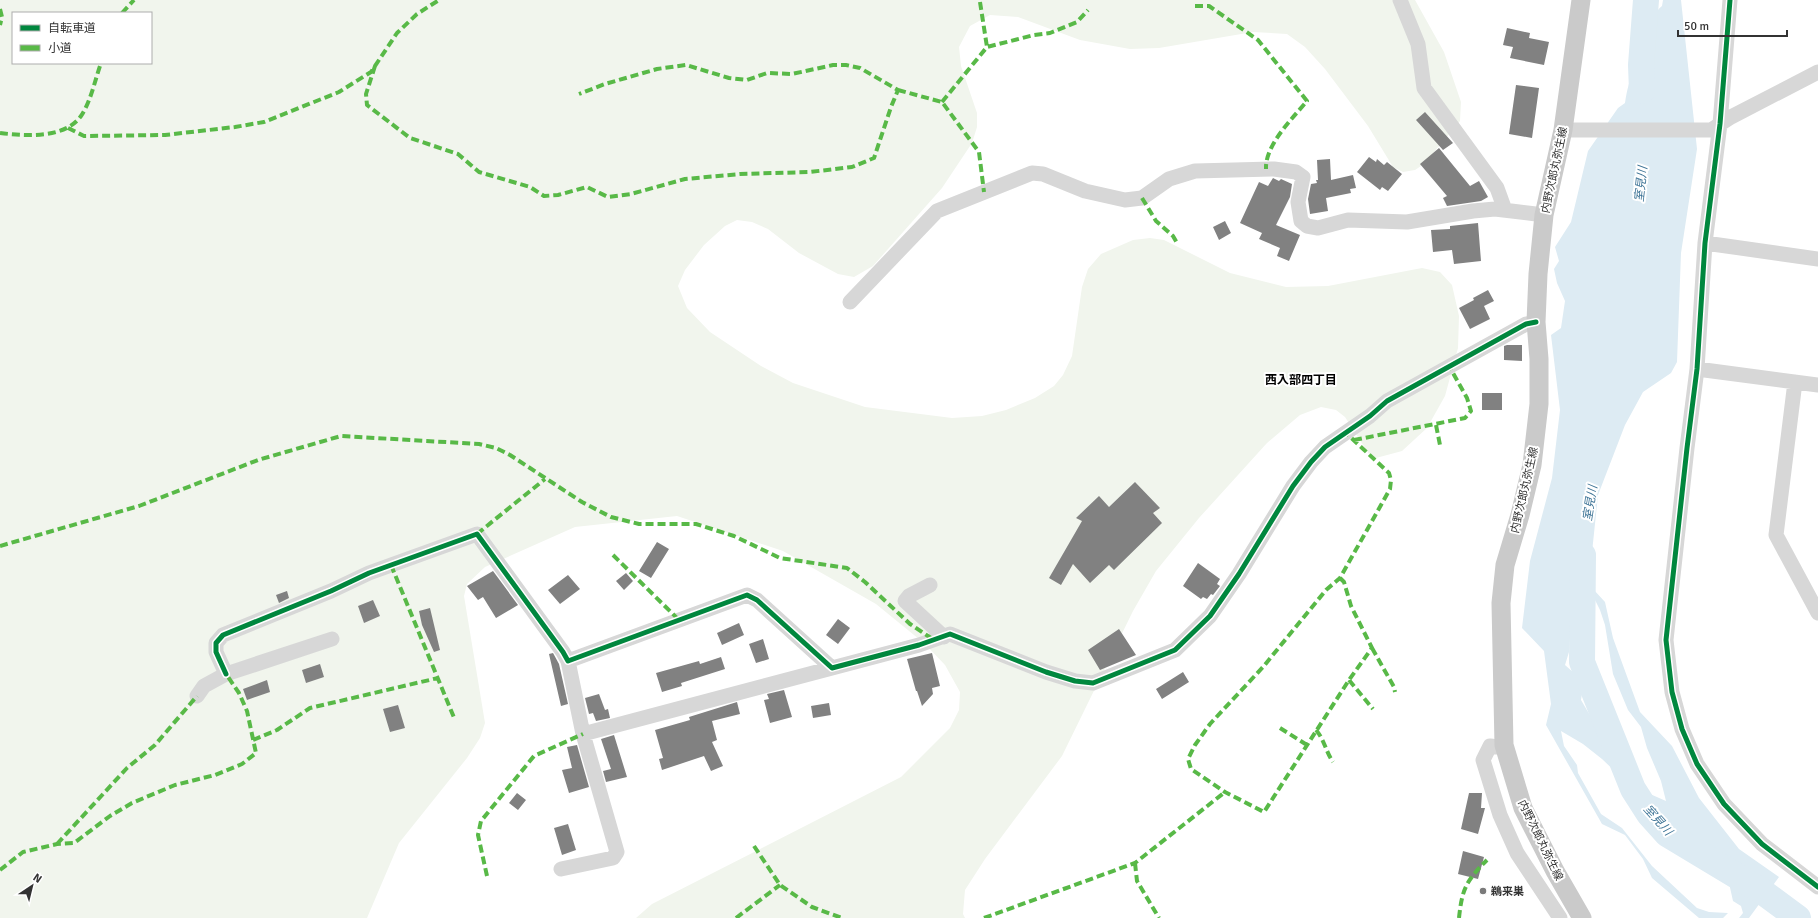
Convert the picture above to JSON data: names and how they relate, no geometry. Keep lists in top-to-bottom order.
{
  "streets": {
    "main road": ["内野次郎丸弥生線"]
  },
  "districts": ["西入部四丁目"],
  "water": ["室見川"],
  "places": ["鵜来巣"],
  "legend": ["自転車道", "小道"],
  "scale_bar": "50 m",
  "north": "top right"
}
